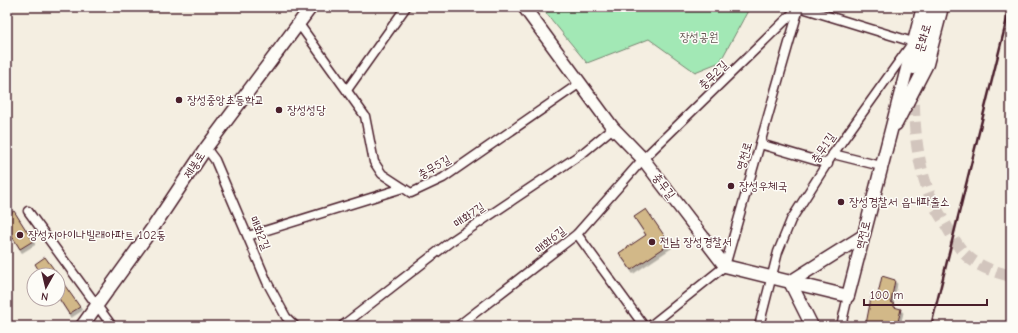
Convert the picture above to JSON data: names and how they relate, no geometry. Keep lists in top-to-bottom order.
{
  "streets": {
    "street": [
      "문화로",
      "충무2길",
      "충무1길",
      "영천로",
      "제봉로",
      "충무5길",
      "충무길",
      "매화7길",
      "매화2길",
      "역전로",
      "매화6길"
    ]
  },
  "crossings": [
    ["충무2길", "영천로"],
    ["충무2길", "충무길"],
    ["충무2길", "매화6길"],
    ["충무1길", "역전로"],
    ["영천로", "충무길"],
    ["제봉로", "매화2길"],
    ["충무5길", "충무길"],
    ["충무길", "매화7길"],
    ["충무길", "매화6길"]
  ],
  "parks": ["장성공원"],
  "places": [
    "장성중앙초등학교",
    "장성성당",
    "장성우체국",
    "장성경찰서 읍내파출소",
    "장성지아이나빌래아파트 102동",
    "전남 장성경찰서"
  ],
  "scale_bar": "100 m",
  "north": "bottom"
}
